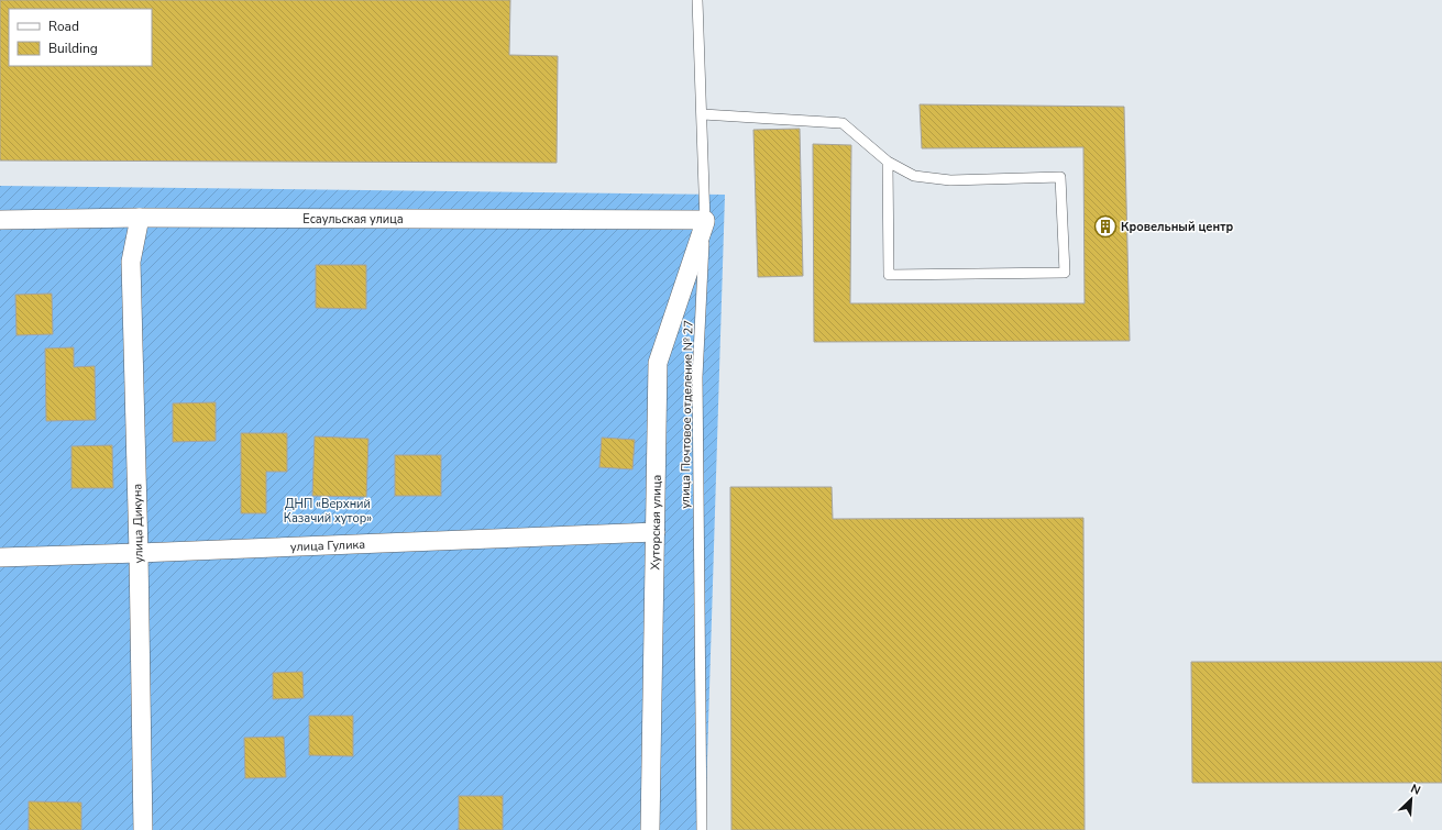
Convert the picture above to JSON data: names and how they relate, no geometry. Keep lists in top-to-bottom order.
{
  "streets": {
    "street": [
      "Есаульская улица",
      "Хуторская улица",
      "улица Дикуна",
      "улица Гулика"
    ],
    "lane": ["улица Почтовое отделение № 27"]
  },
  "crossings": [
    ["Есаульская улица", "улица Почтовое отделение № 27"],
    ["Есаульская улица", "Хуторская улица"],
    ["Есаульская улица", "улица Дикуна"],
    ["улица Почтовое отделение № 27", "Хуторская улица"],
    ["Хуторская улица", "улица Гулика"],
    ["улица Дикуна", "улица Гулика"]
  ],
  "parks": ["ДНП «Верхний Казачий хутор»"],
  "places": {
    "building": ["Кровельный центр"]
  },
  "legend": ["Road", "Building"],
  "north": "top right"
}
